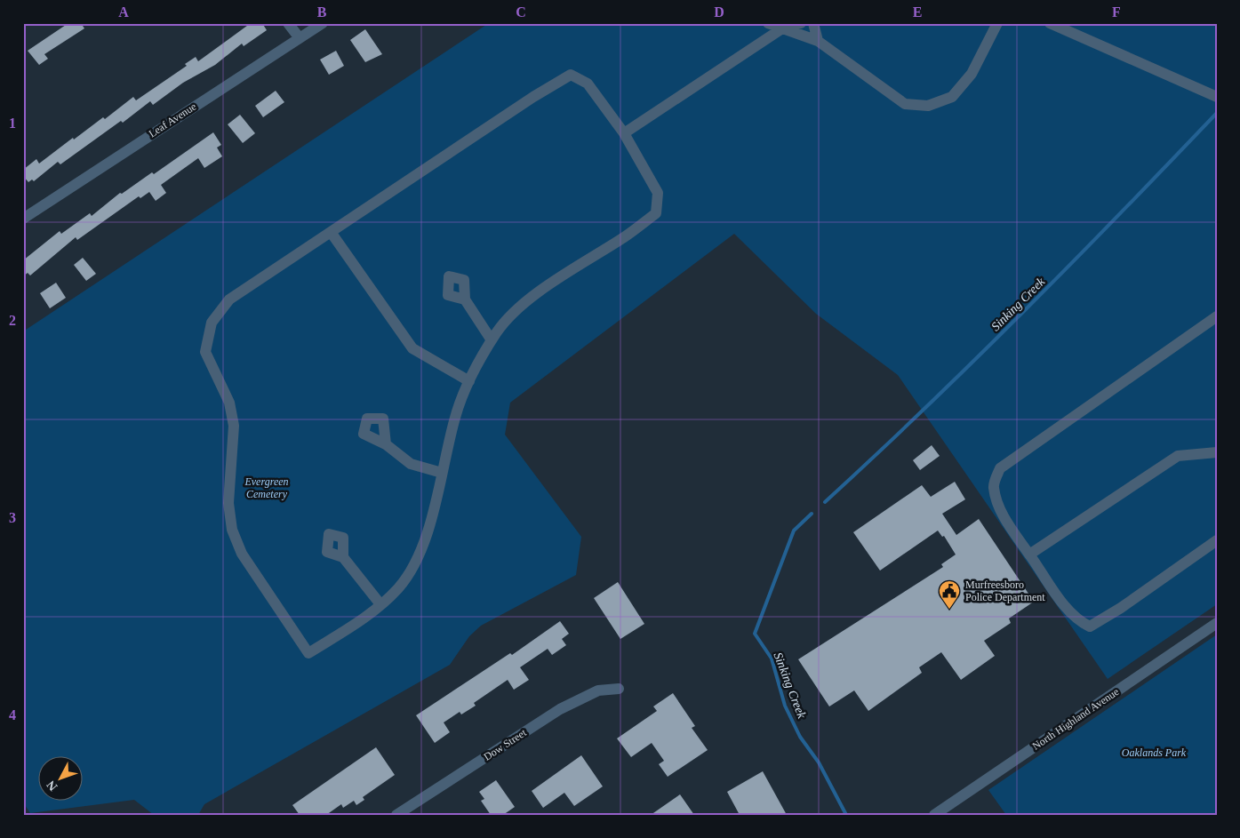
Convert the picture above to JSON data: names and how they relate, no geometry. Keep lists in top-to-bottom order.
{
  "streets": {
    "street": ["Leaf Avenue", "North Highland Avenue", "Dow Street"]
  },
  "water": ["Sinking Creek"],
  "parks": ["Evergreen Cemetery", "Oaklands Park"],
  "places": {
    "public building": ["Murfreesboro Police Department"]
  },
  "north": "bottom left",
  "grid": {
    "columns": [
      "A",
      "B",
      "C",
      "D",
      "E",
      "F"
    ],
    "rows": [
      "1",
      "2",
      "3",
      "4"
    ]
  }
}
